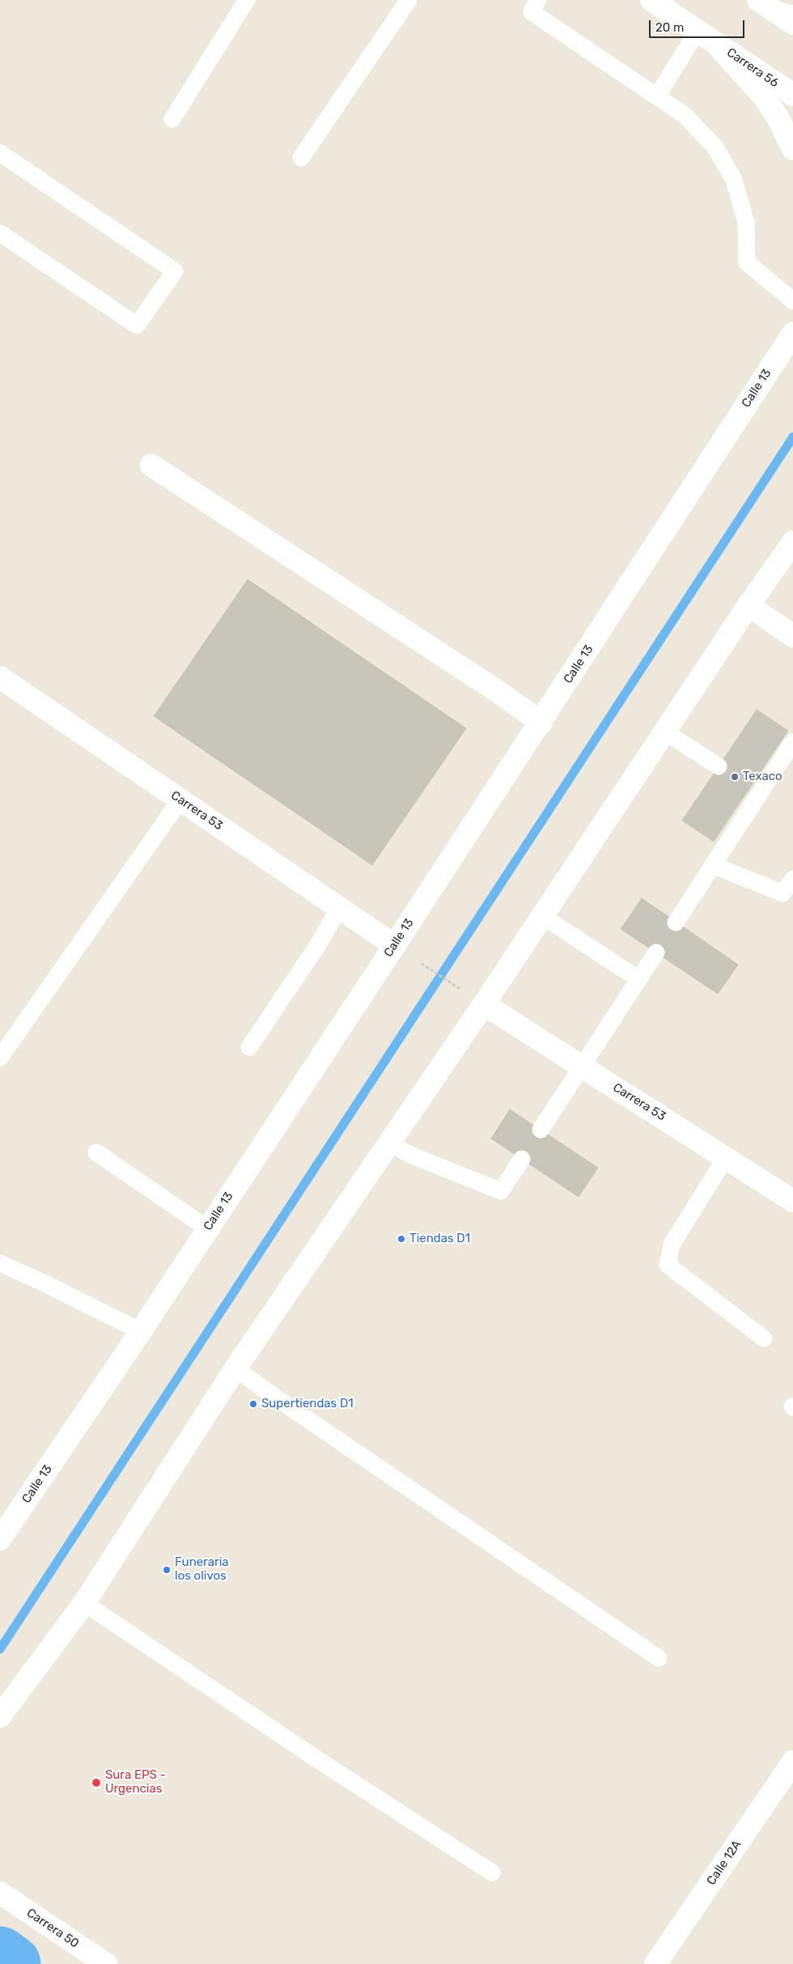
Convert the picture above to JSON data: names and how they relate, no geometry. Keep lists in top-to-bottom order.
{
  "streets": {
    "main road": [
      "Carrera 56",
      "Calle 13",
      "Carrera 53",
      "Calle 12A",
      "Carrera 50"
    ]
  },
  "crossings": [
    ["Calle 13", "Carrera 53"]
  ],
  "places": [
    "Texaco",
    "Tiendas D1",
    "Supertiendas D1",
    "Funeraria los olivos",
    "Sura EPS - Urgencias"
  ],
  "scale_bar": "20 m"
}
